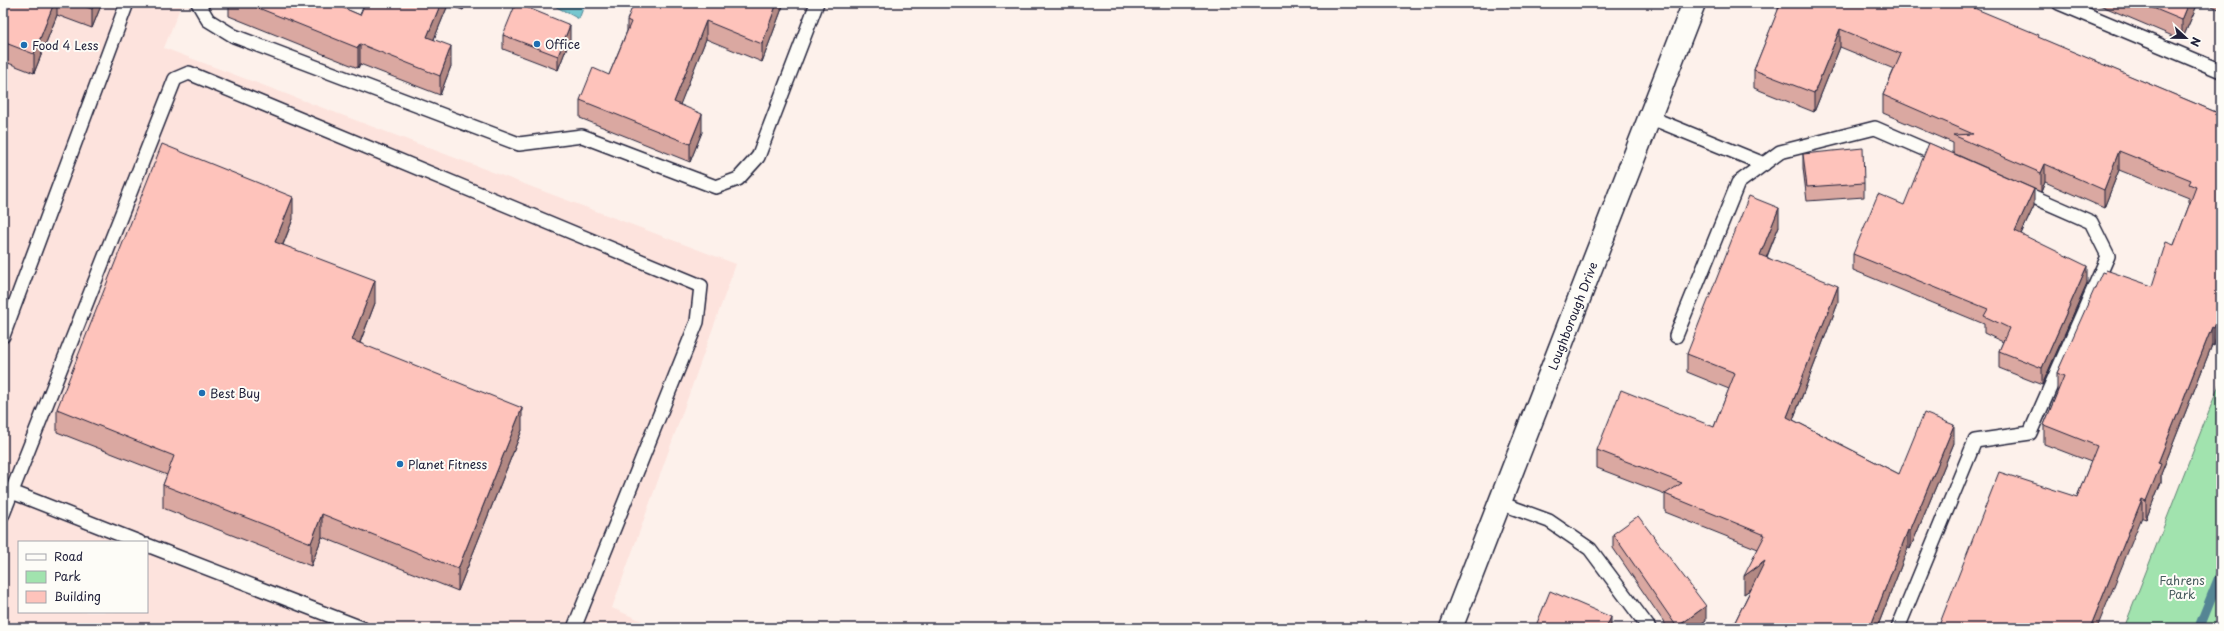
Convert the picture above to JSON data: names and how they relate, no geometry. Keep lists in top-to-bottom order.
{
  "streets": {
    "street": ["Loughborough Drive"]
  },
  "parks": ["Fahrens Park"],
  "places": [
    "Office",
    "Food 4 Less",
    "Best Buy",
    "Planet Fitness"
  ],
  "legend": ["Road", "Park", "Building"],
  "north": "right"
}
